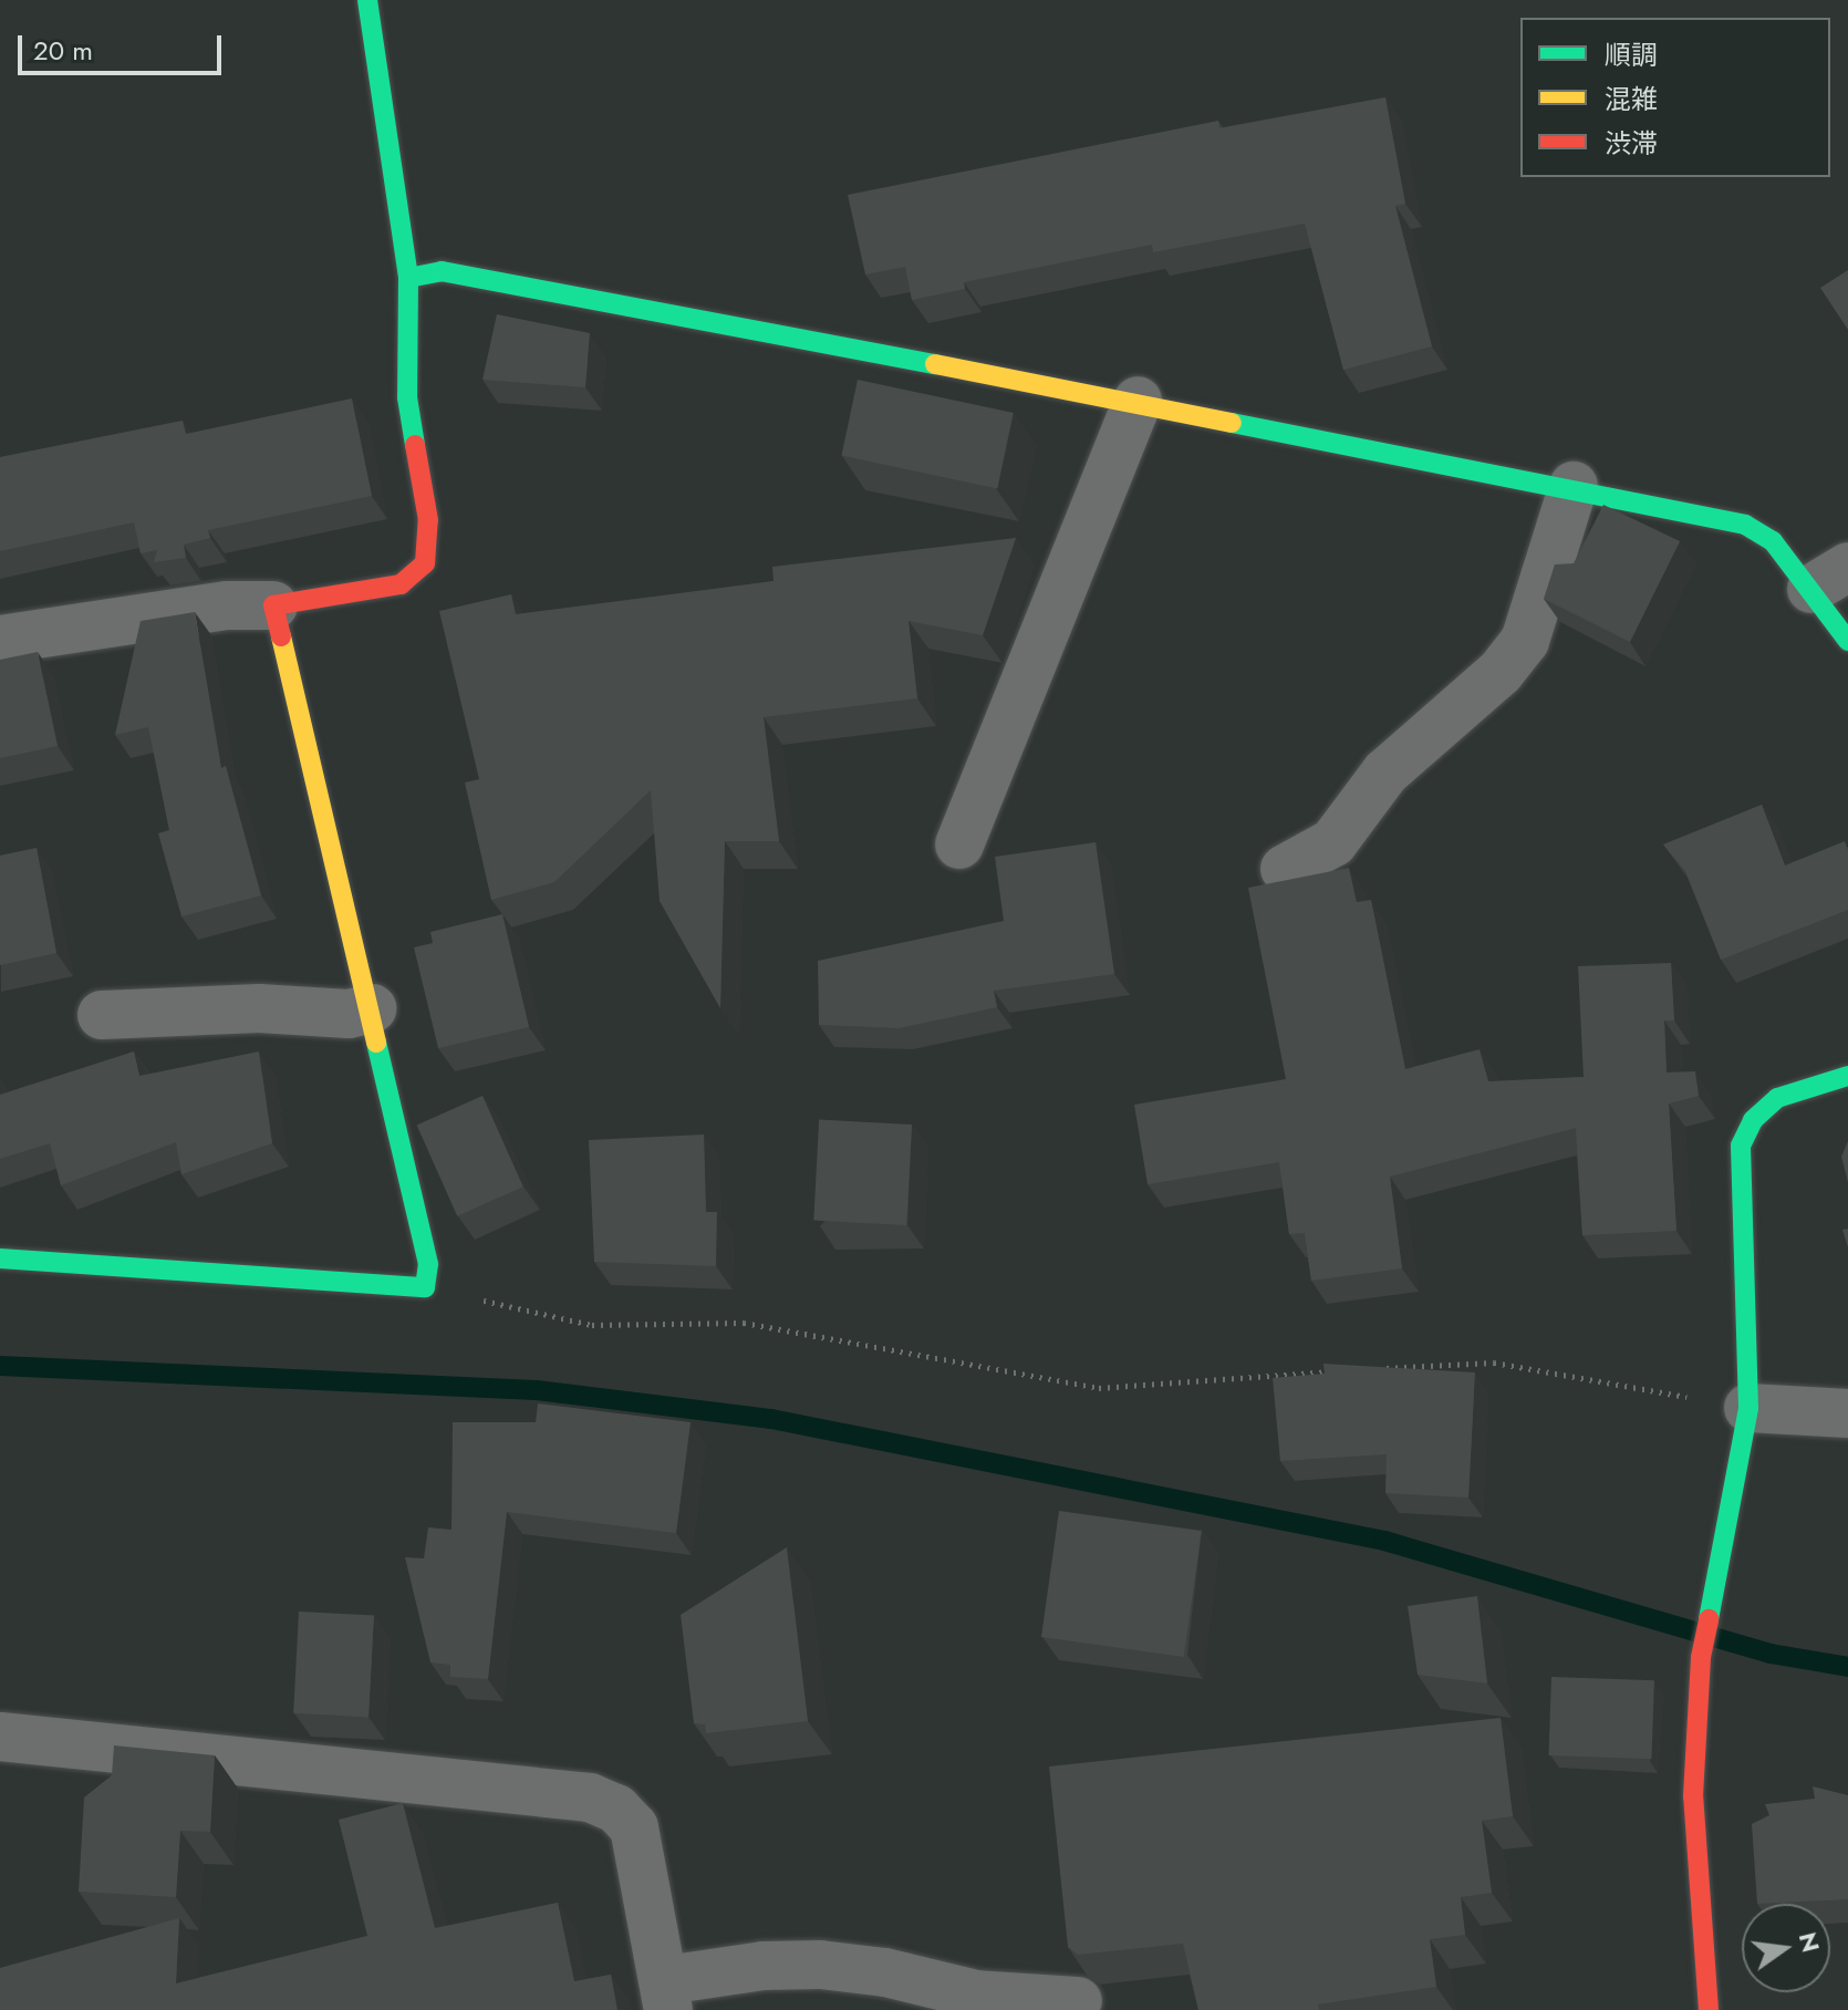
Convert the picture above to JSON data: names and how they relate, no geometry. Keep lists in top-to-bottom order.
{
  "legend": ["順調", "混雑", "渋滞"],
  "scale_bar": "20 m",
  "north": "right"
}
